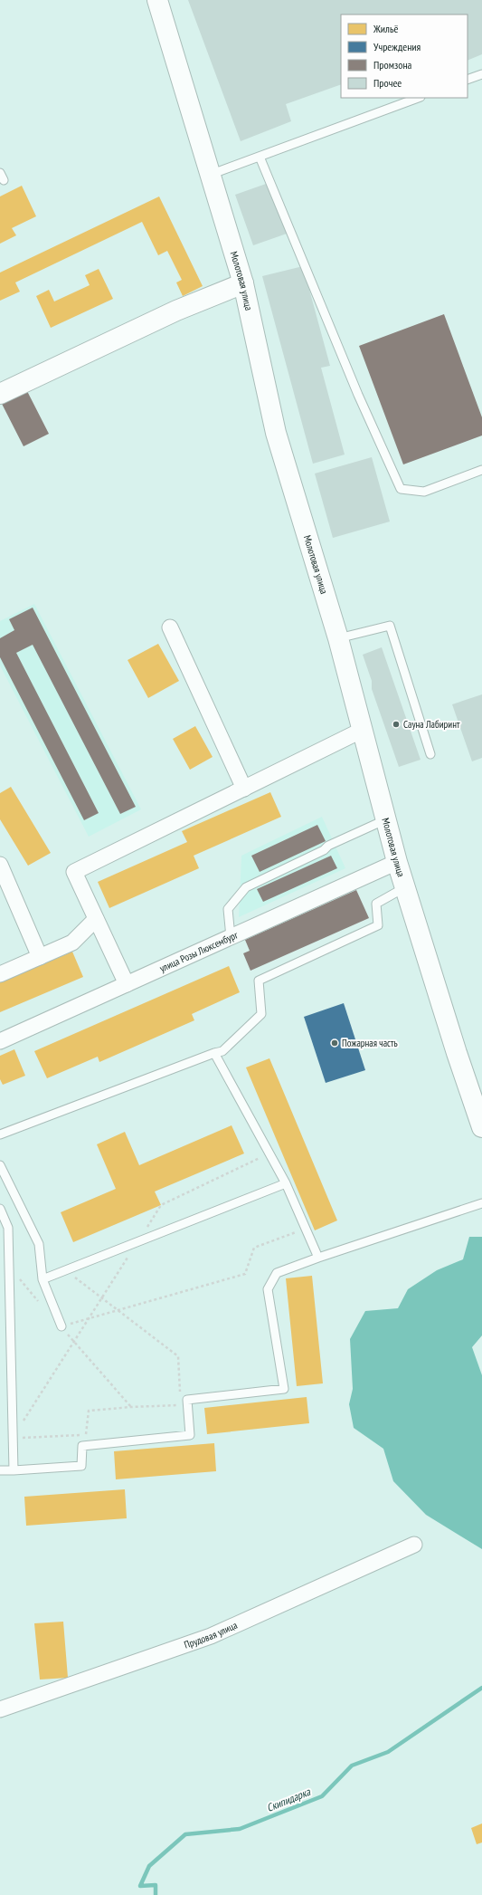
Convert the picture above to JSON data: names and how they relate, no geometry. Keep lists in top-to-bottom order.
{
  "streets": {
    "street": ["Молотовая улица", "улица Розы Люксембург", "Прудовая улица"]
  },
  "crossings": [
    ["Молотовая улица", "улица Розы Люксембург"]
  ],
  "water": ["Скипидарка"],
  "places": ["Сауна Лабиринт", "Пожарная часть"],
  "legend": [
    "Жильё",
    "Учреждения",
    "Промзона",
    "Прочее"
  ]
}
